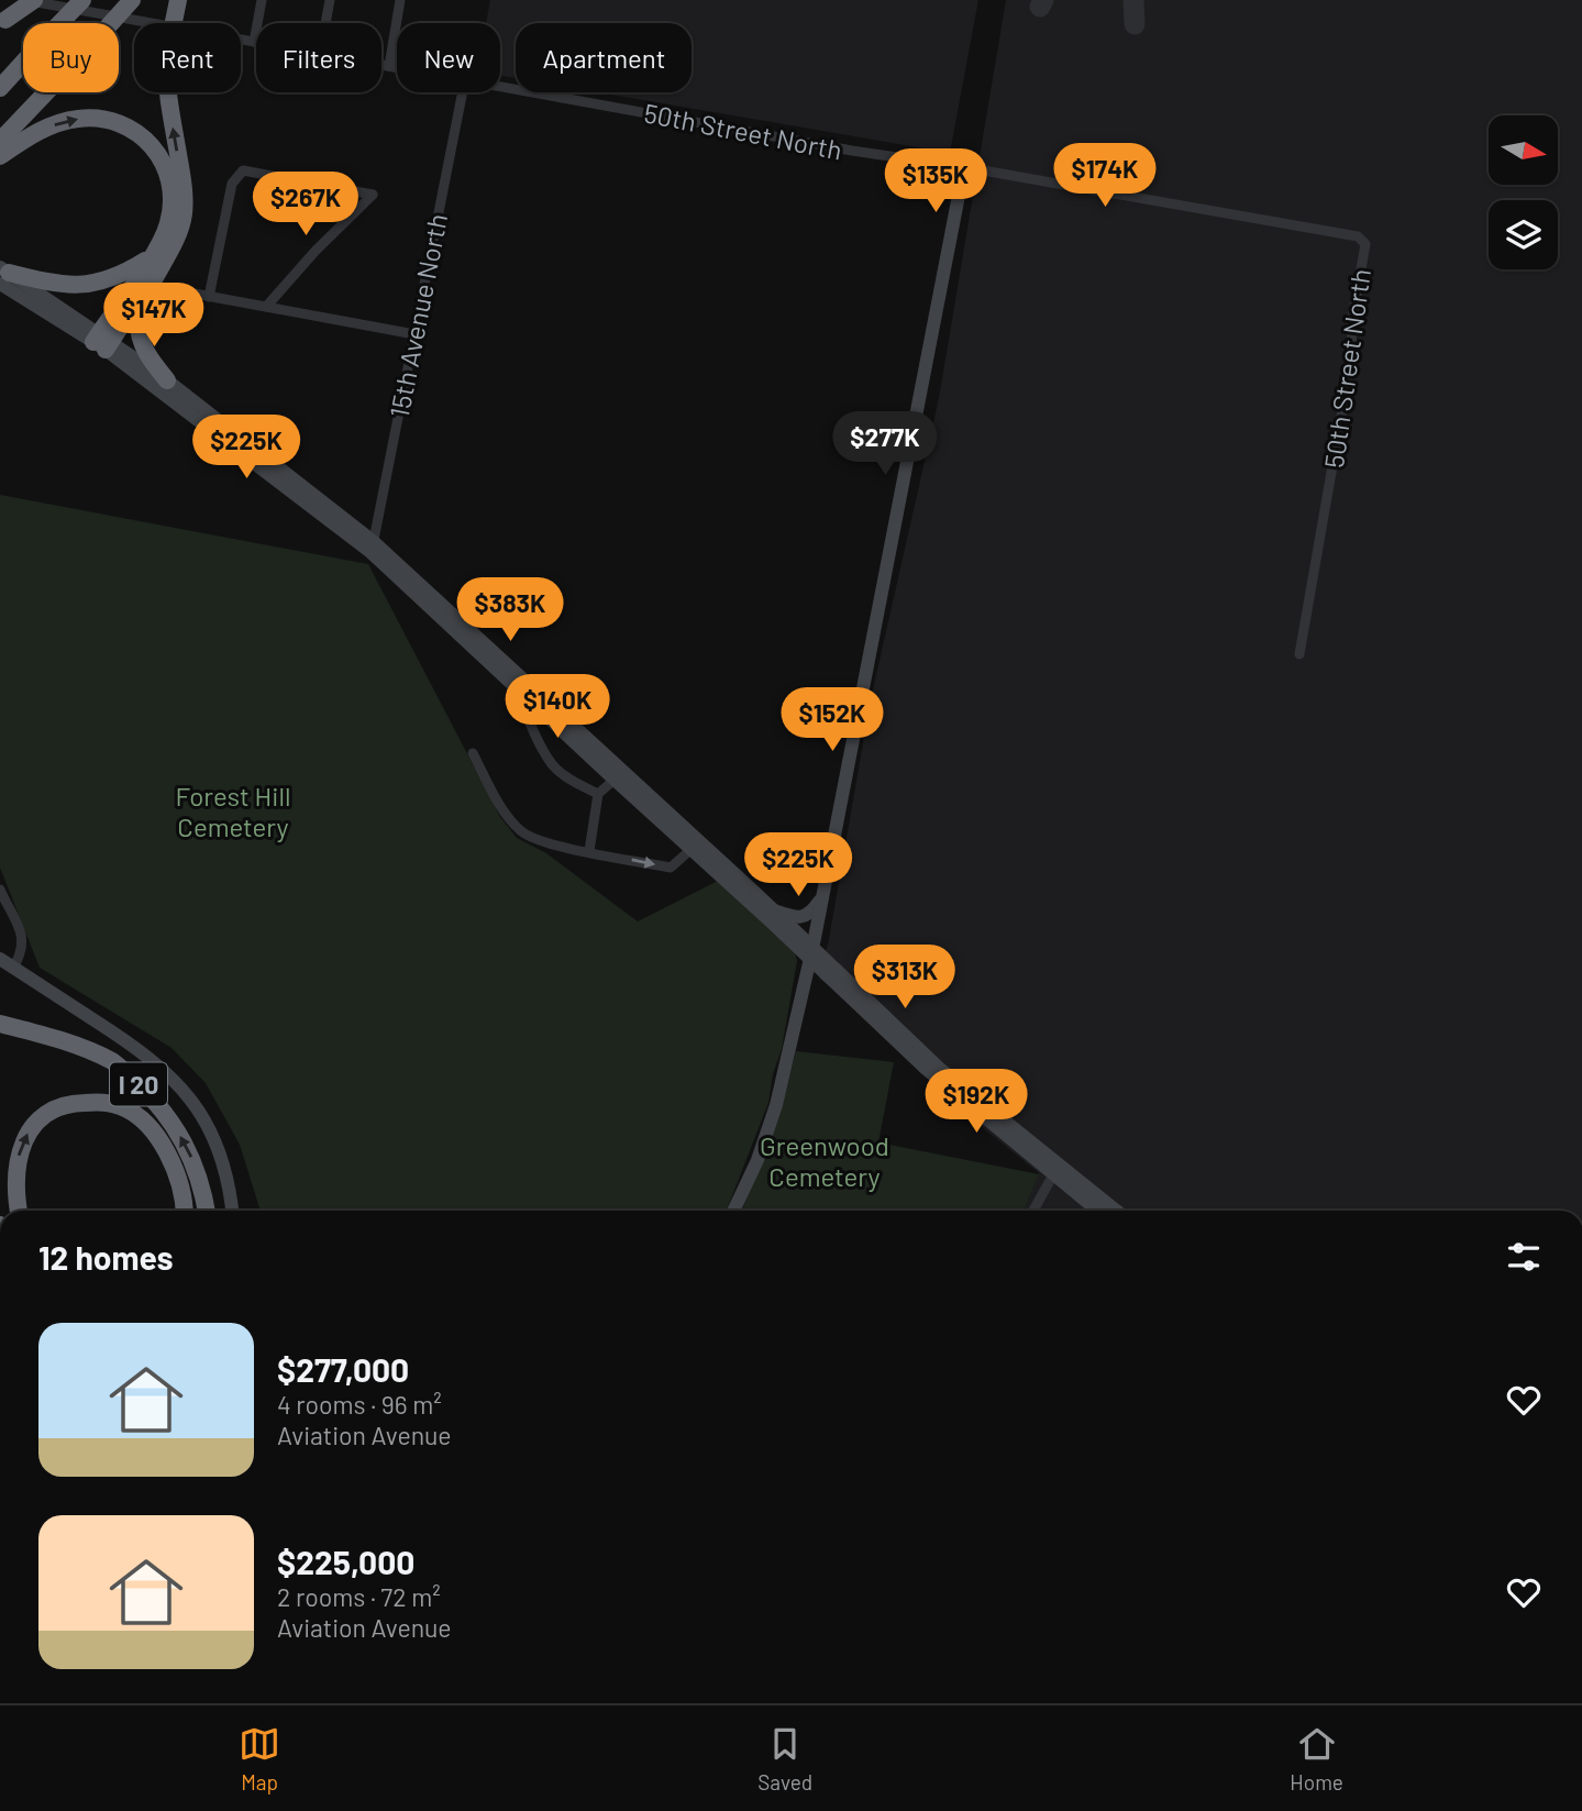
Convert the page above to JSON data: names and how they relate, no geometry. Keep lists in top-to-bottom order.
{
  "streets": {
    "highway": ["I 20"],
    "street": ["50th Street North", "15th Avenue North"]
  },
  "parks": ["Forest Hill Cemetery", "Greenwood Cemetery"],
  "north": "right",
  "page": {
    "chip": [
      "Buy",
      "Rent",
      "Filters",
      "New",
      "Apartment"
    ],
    "price": [
      "$174K",
      "$135K",
      "$267K",
      "$147K",
      "$277K",
      "$225K",
      "$383K",
      "$140K",
      "$152K",
      "$225K",
      "$313K",
      "$192K"
    ],
    "heading": "12 homes",
    "list": [
      {
        "name": "$277,000",
        "note": "4 rooms · 96 m² · Aviation Avenue"
      },
      {
        "name": "$225,000",
        "note": "2 rooms · 72 m² · Aviation Avenue"
      }
    ],
    "tabs": ["Map", "Saved", "Home"]
  }
}
